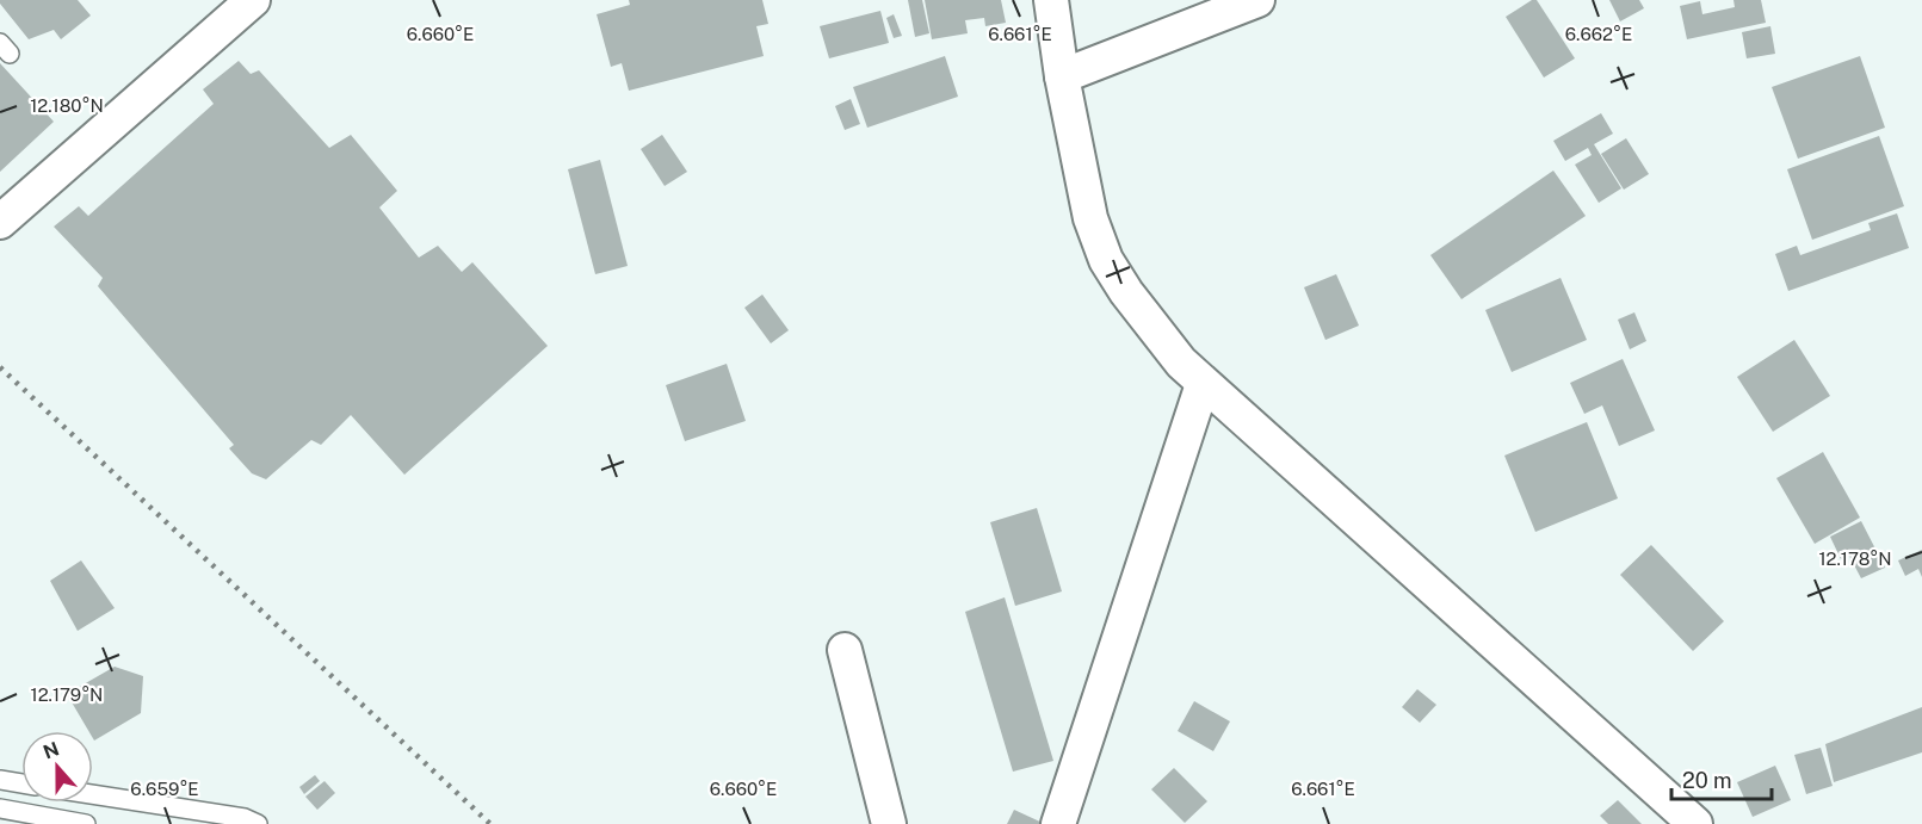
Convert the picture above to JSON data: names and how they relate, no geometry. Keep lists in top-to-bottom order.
{
  "scale_bar": "20 m",
  "north": "top",
  "coordinates": [
    "6.660°E",
    "6.661°E",
    "6.662°E",
    "12.180°N",
    "12.178°N",
    "12.179°N",
    "6.659°E"
  ]
}
